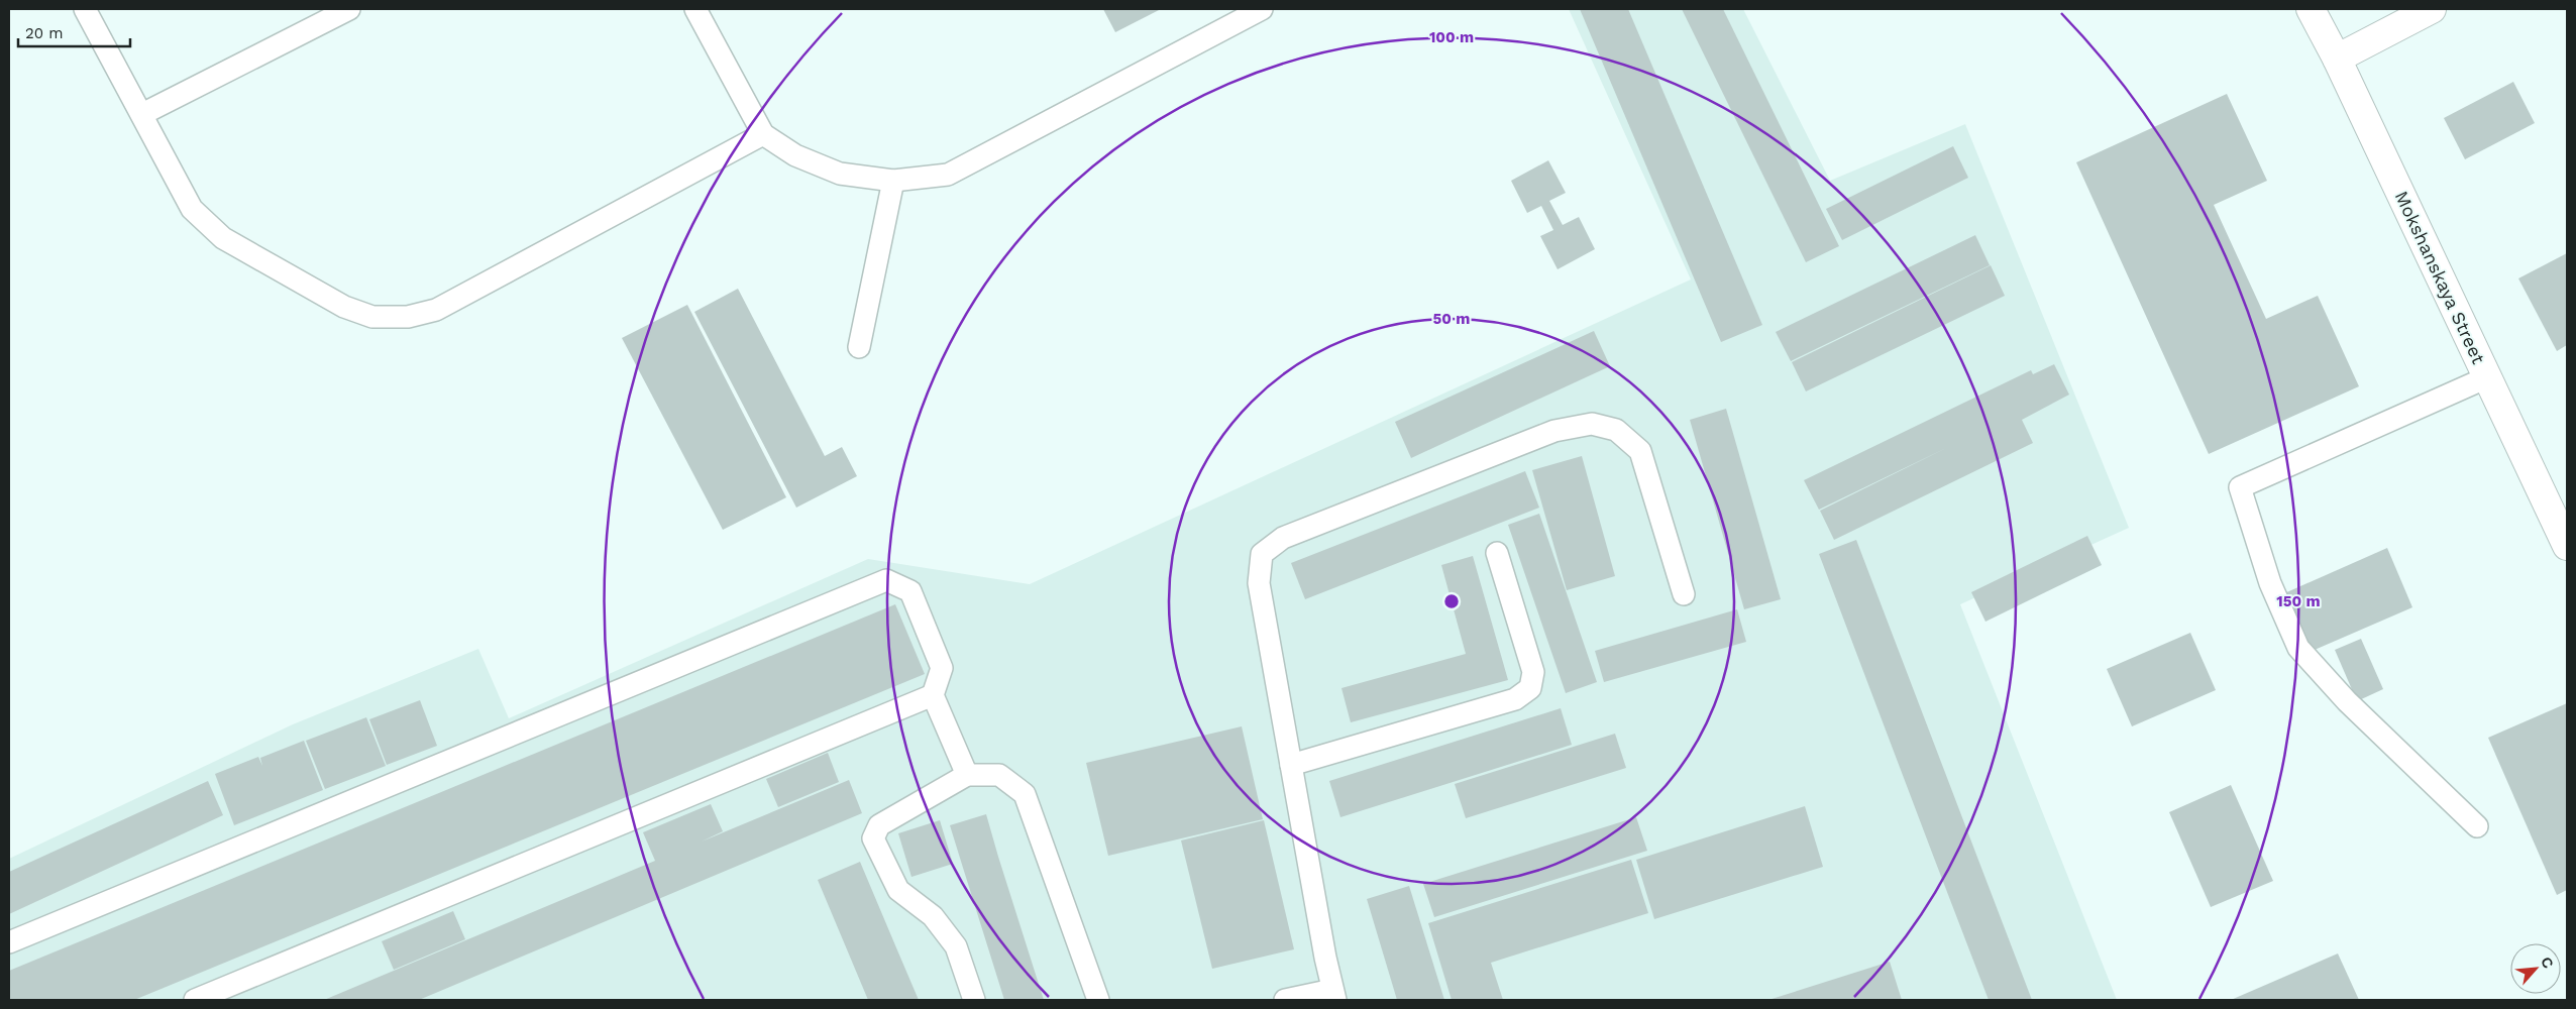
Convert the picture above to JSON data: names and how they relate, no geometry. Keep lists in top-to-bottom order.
{
  "streets": {
    "street": ["Mokshanskaya Street"]
  },
  "scale_bar": "20 m",
  "north": "top right",
  "rings": ["100 m", "50 m", "150 m"]
}
